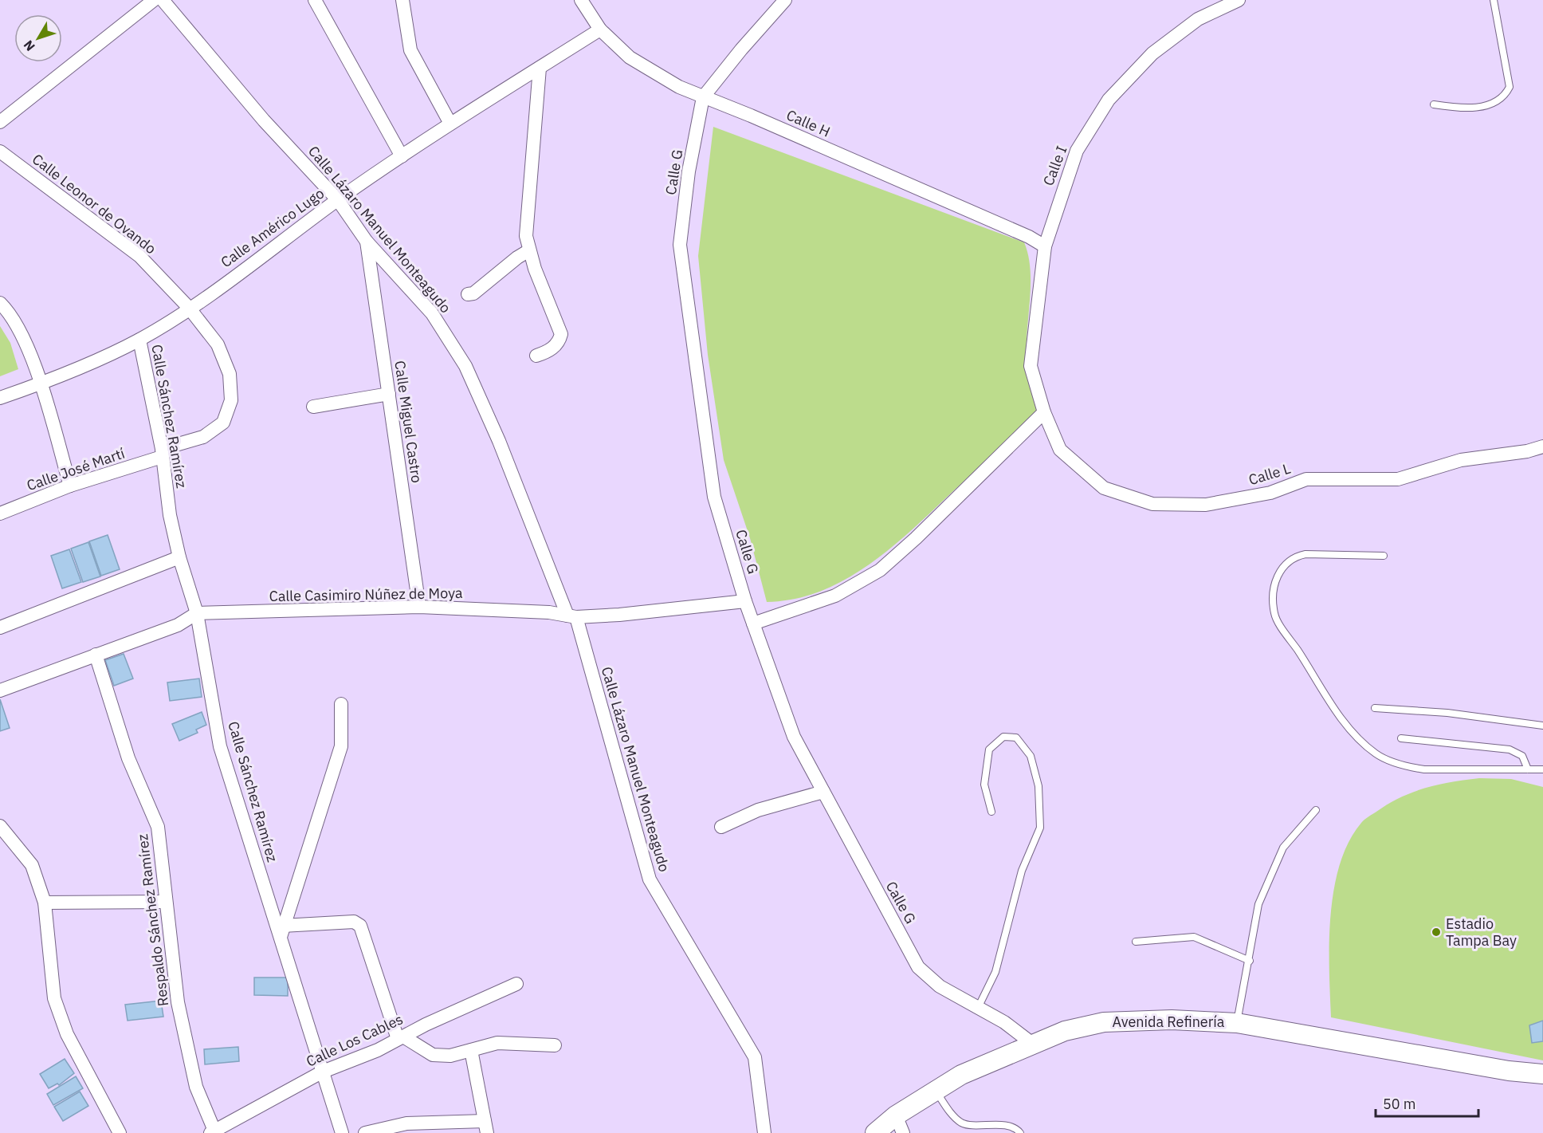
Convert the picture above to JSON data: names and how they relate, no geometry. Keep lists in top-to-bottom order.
{
  "streets": {
    "main road": ["Avenida Refinería"],
    "street": [
      "Calle H",
      "Calle I",
      "Calle G",
      "Calle Leonor de Ovando",
      "Calle Américo Lugo",
      "Calle Lázaro Manuel Monteagudo",
      "Calle Sánchez Ramírez",
      "Calle Miguel Castro",
      "Calle José Martí",
      "Calle L",
      "Calle Casimiro Núñez de Moya",
      "Respaldo Sánchez Ramírez",
      "Calle Los Cables"
    ]
  },
  "crossings": [
    ["Calle H", "Calle I"],
    ["Calle H", "Calle G"],
    ["Calle H", "Calle Américo Lugo"],
    ["Calle I", "Calle L"],
    ["Calle G", "Calle Casimiro Núñez de Moya"],
    ["Calle G", "Avenida Refinería"],
    ["Calle Leonor de Ovando", "Calle Américo Lugo"],
    ["Calle Leonor de Ovando", "Calle Sánchez Ramírez"],
    ["Calle Leonor de Ovando", "Calle José Martí"],
    ["Calle Américo Lugo", "Calle Lázaro Manuel Monteagudo"],
    ["Calle Américo Lugo", "Calle Sánchez Ramírez"],
    ["Calle Lázaro Manuel Monteagudo", "Calle Miguel Castro"],
    ["Calle Lázaro Manuel Monteagudo", "Calle Casimiro Núñez de Moya"],
    ["Calle Sánchez Ramírez", "Calle José Martí"],
    ["Calle Sánchez Ramírez", "Calle Casimiro Núñez de Moya"],
    ["Calle Sánchez Ramírez", "Calle Los Cables"],
    ["Calle Miguel Castro", "Calle Casimiro Núñez de Moya"],
    ["Calle Casimiro Núñez de Moya", "Respaldo Sánchez Ramírez"],
    ["Respaldo Sánchez Ramírez", "Calle Los Cables"]
  ],
  "places": ["Estadio Tampa Bay"],
  "scale_bar": "50 m",
  "north": "bottom left"
}
